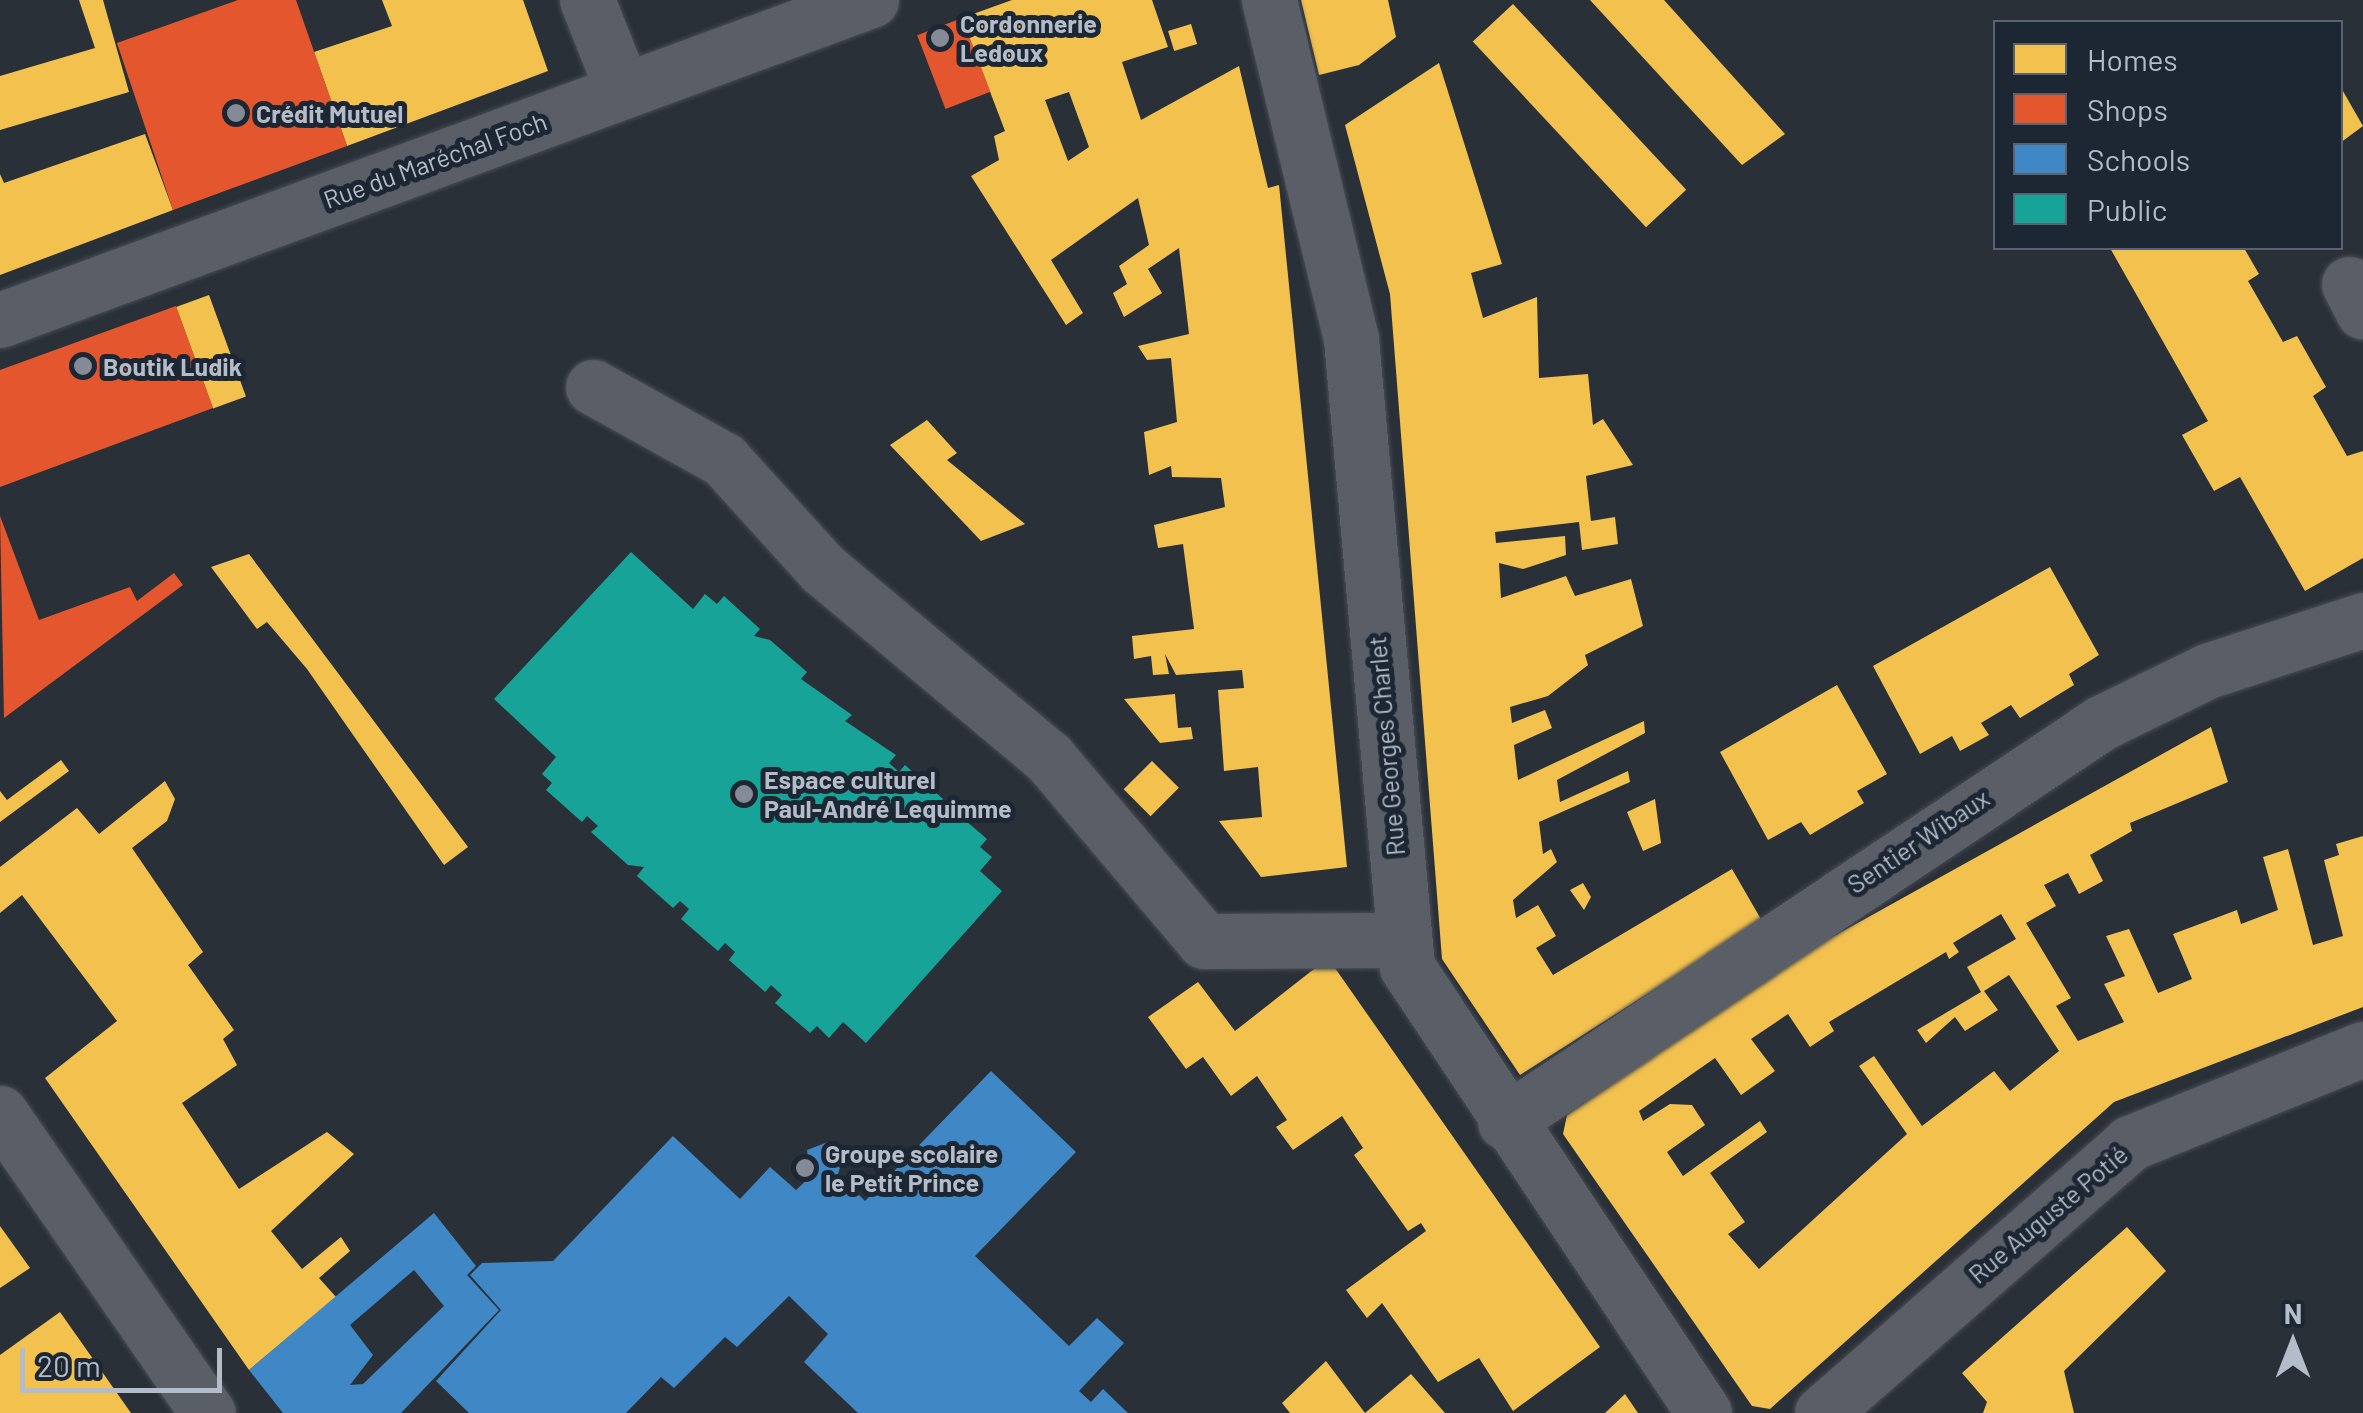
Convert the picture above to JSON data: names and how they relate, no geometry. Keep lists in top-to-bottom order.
{
  "streets": {
    "street": [
      "Rue du Maréchal Foch",
      "Rue Georges Charlet",
      "Sentier Wibaux",
      "Rue Auguste Potié"
    ]
  },
  "crossings": [
    ["Rue Georges Charlet", "Sentier Wibaux"]
  ],
  "places": [
    "Cordonnerie Ledoux",
    "Crédit Mutuel",
    "Boutik Ludik",
    "Espace culturel Paul-André Lequimme",
    "Groupe scolaire le Petit Prince"
  ],
  "legend": [
    "Homes",
    "Shops",
    "Schools",
    "Public"
  ],
  "scale_bar": "20 m",
  "north": "top"
}
